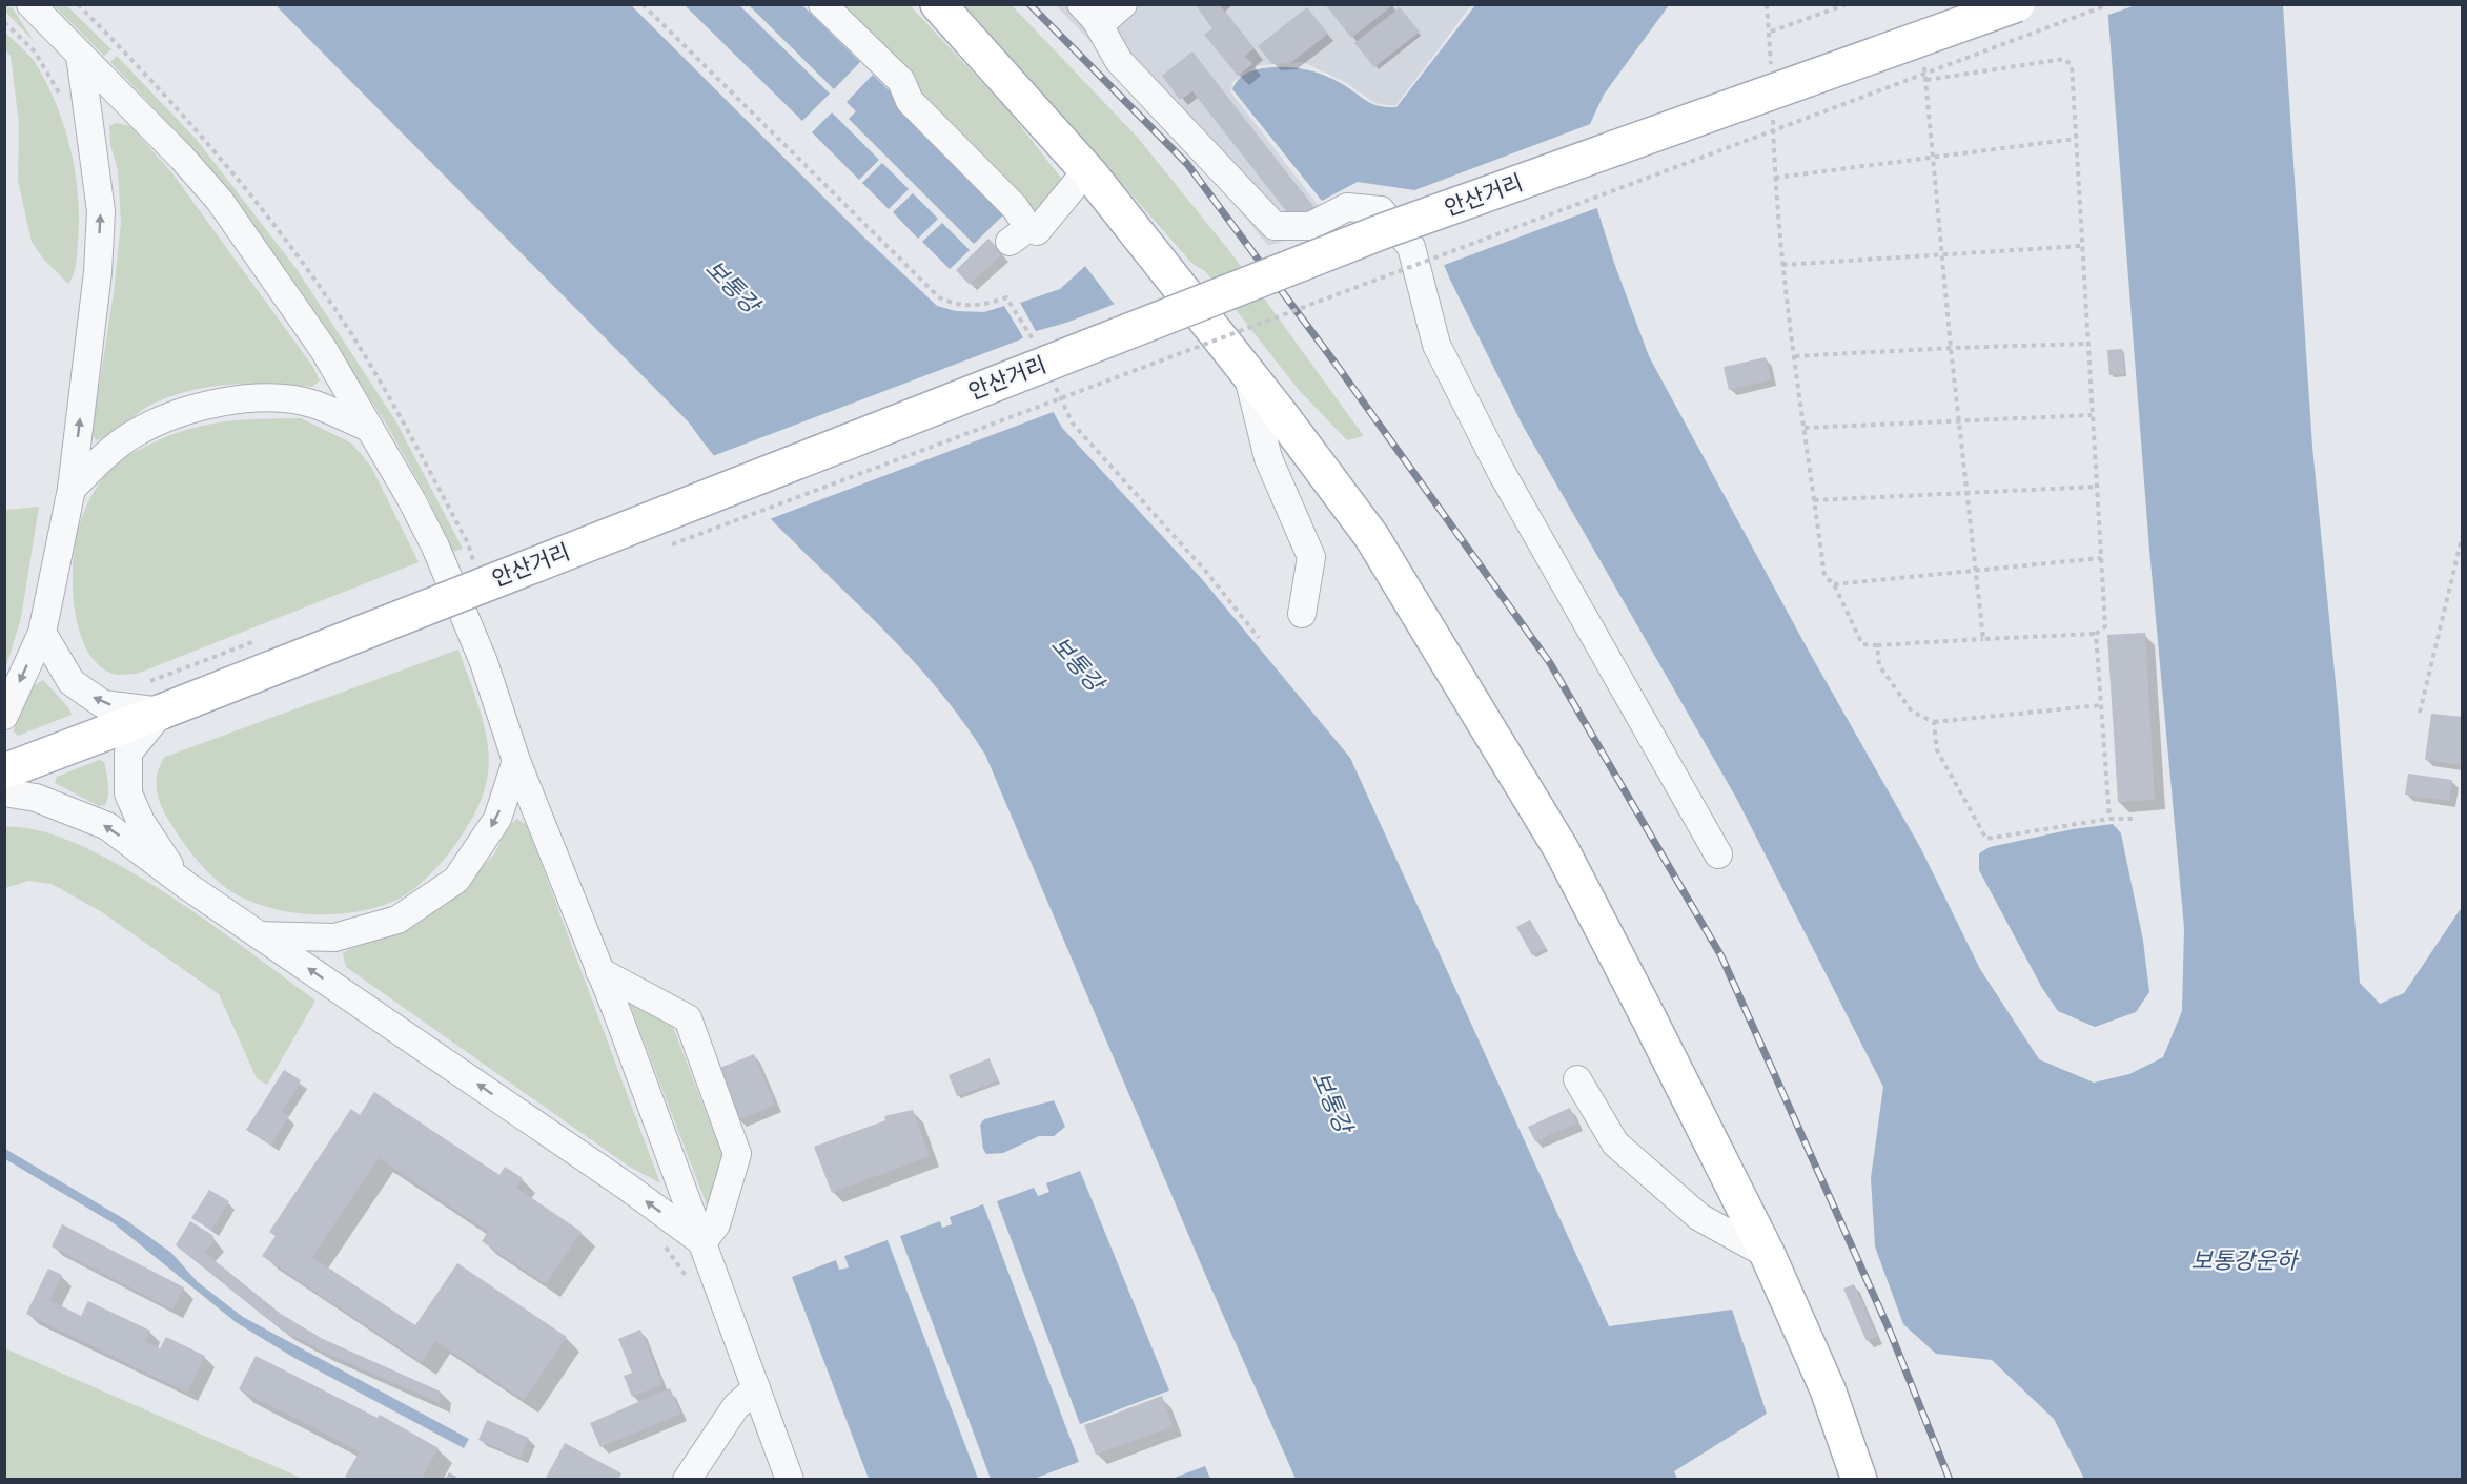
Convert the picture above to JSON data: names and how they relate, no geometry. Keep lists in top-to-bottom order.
{
  "streets": {
    "main road": ["안산거리"]
  },
  "water": ["보통강", "보통강운하"]
}
